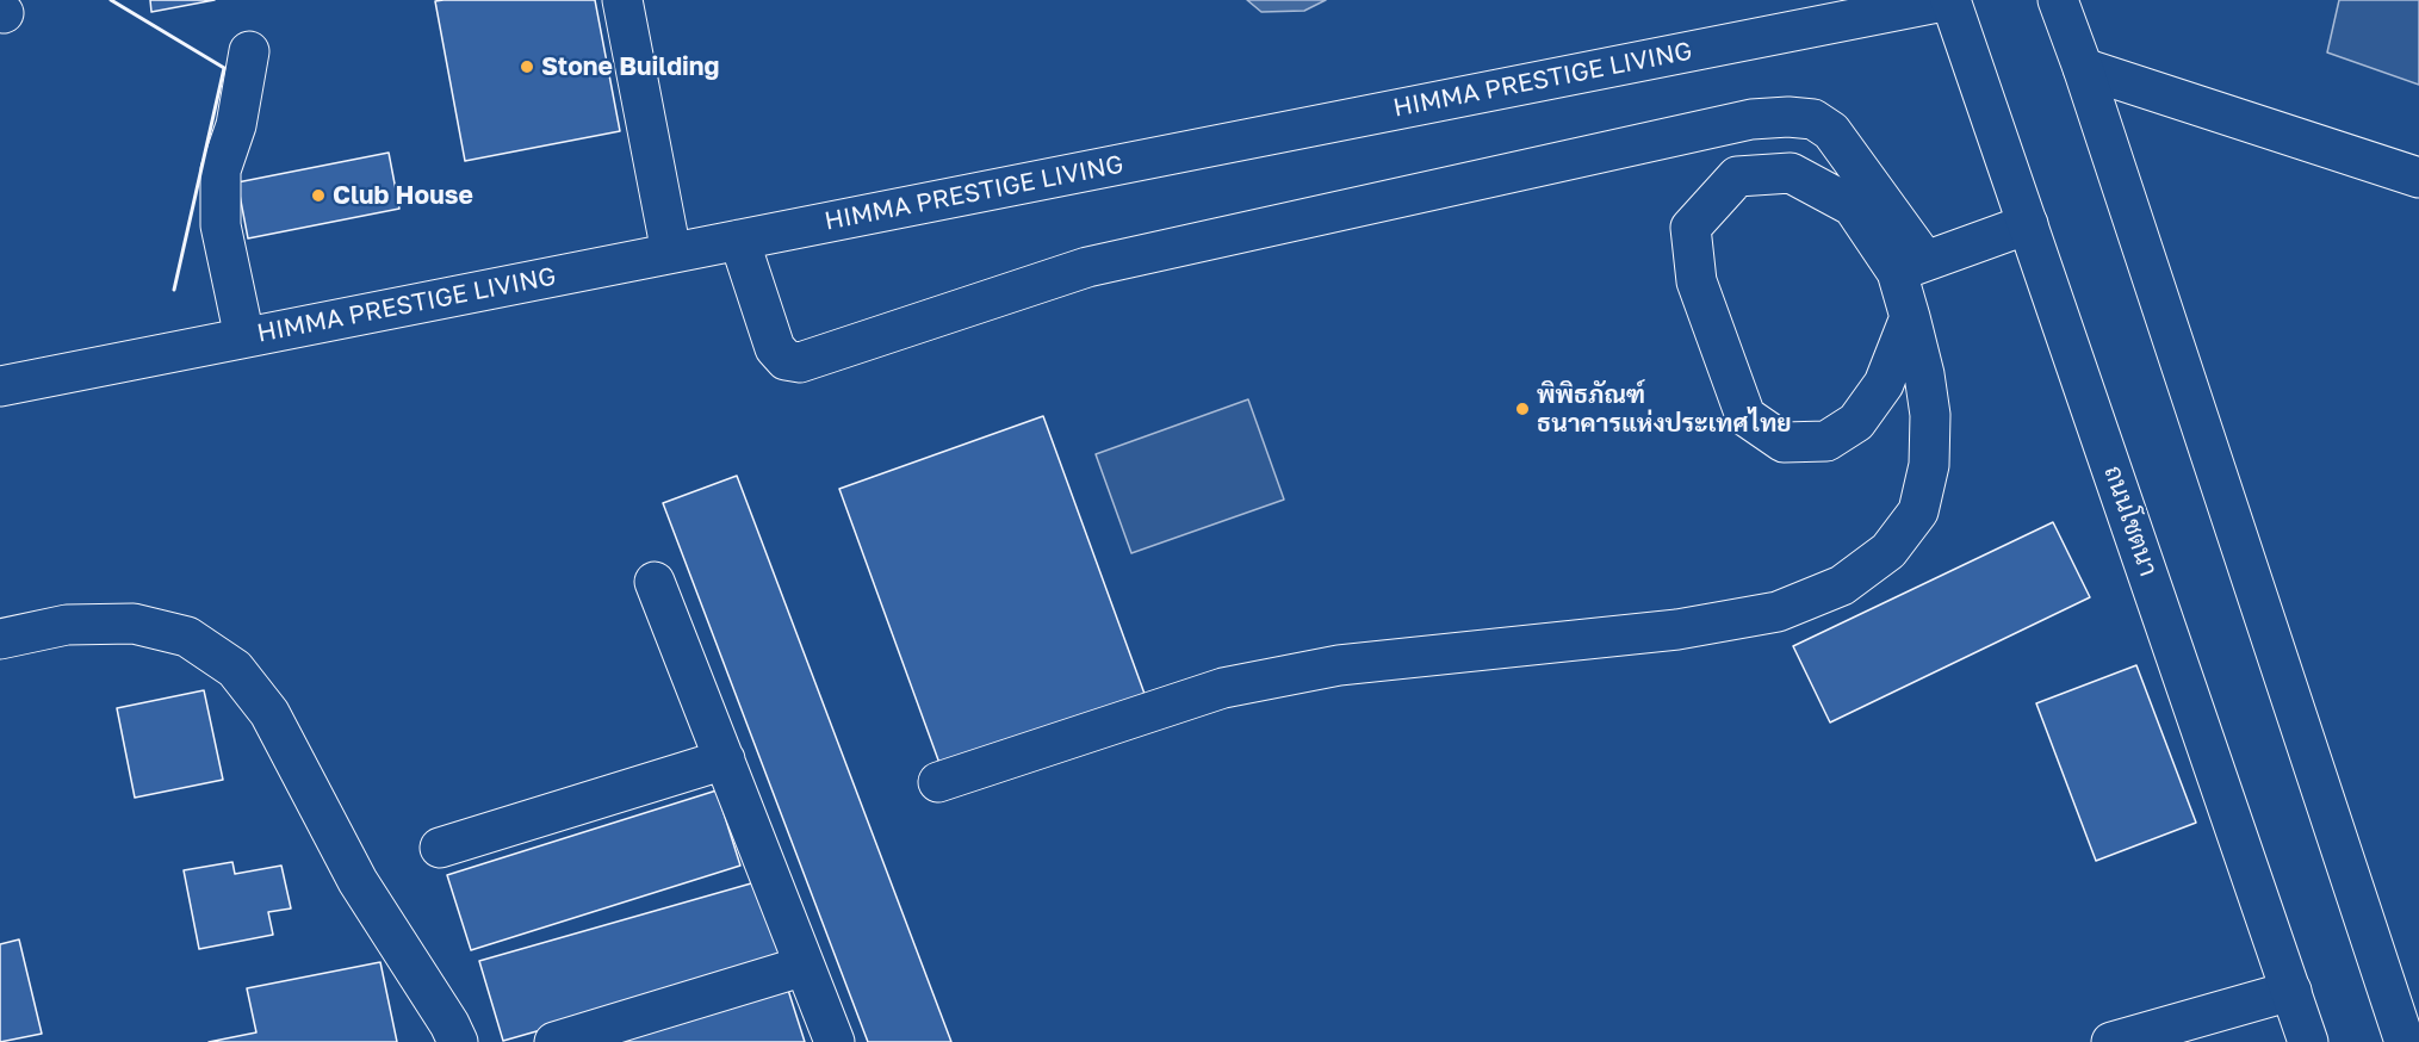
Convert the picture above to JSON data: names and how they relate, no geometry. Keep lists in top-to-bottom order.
{
  "streets": {
    "street": ["HIMMA PRESTIGE LIVING", "ถนนโชตนา"]
  },
  "crossings": [
    ["HIMMA PRESTIGE LIVING", "ถนนโชตนา"]
  ],
  "places": ["Stone Building", "Club House", "พิพิธภัณฑ์ ธนาคารแห่งประเทศไทย"]
}
